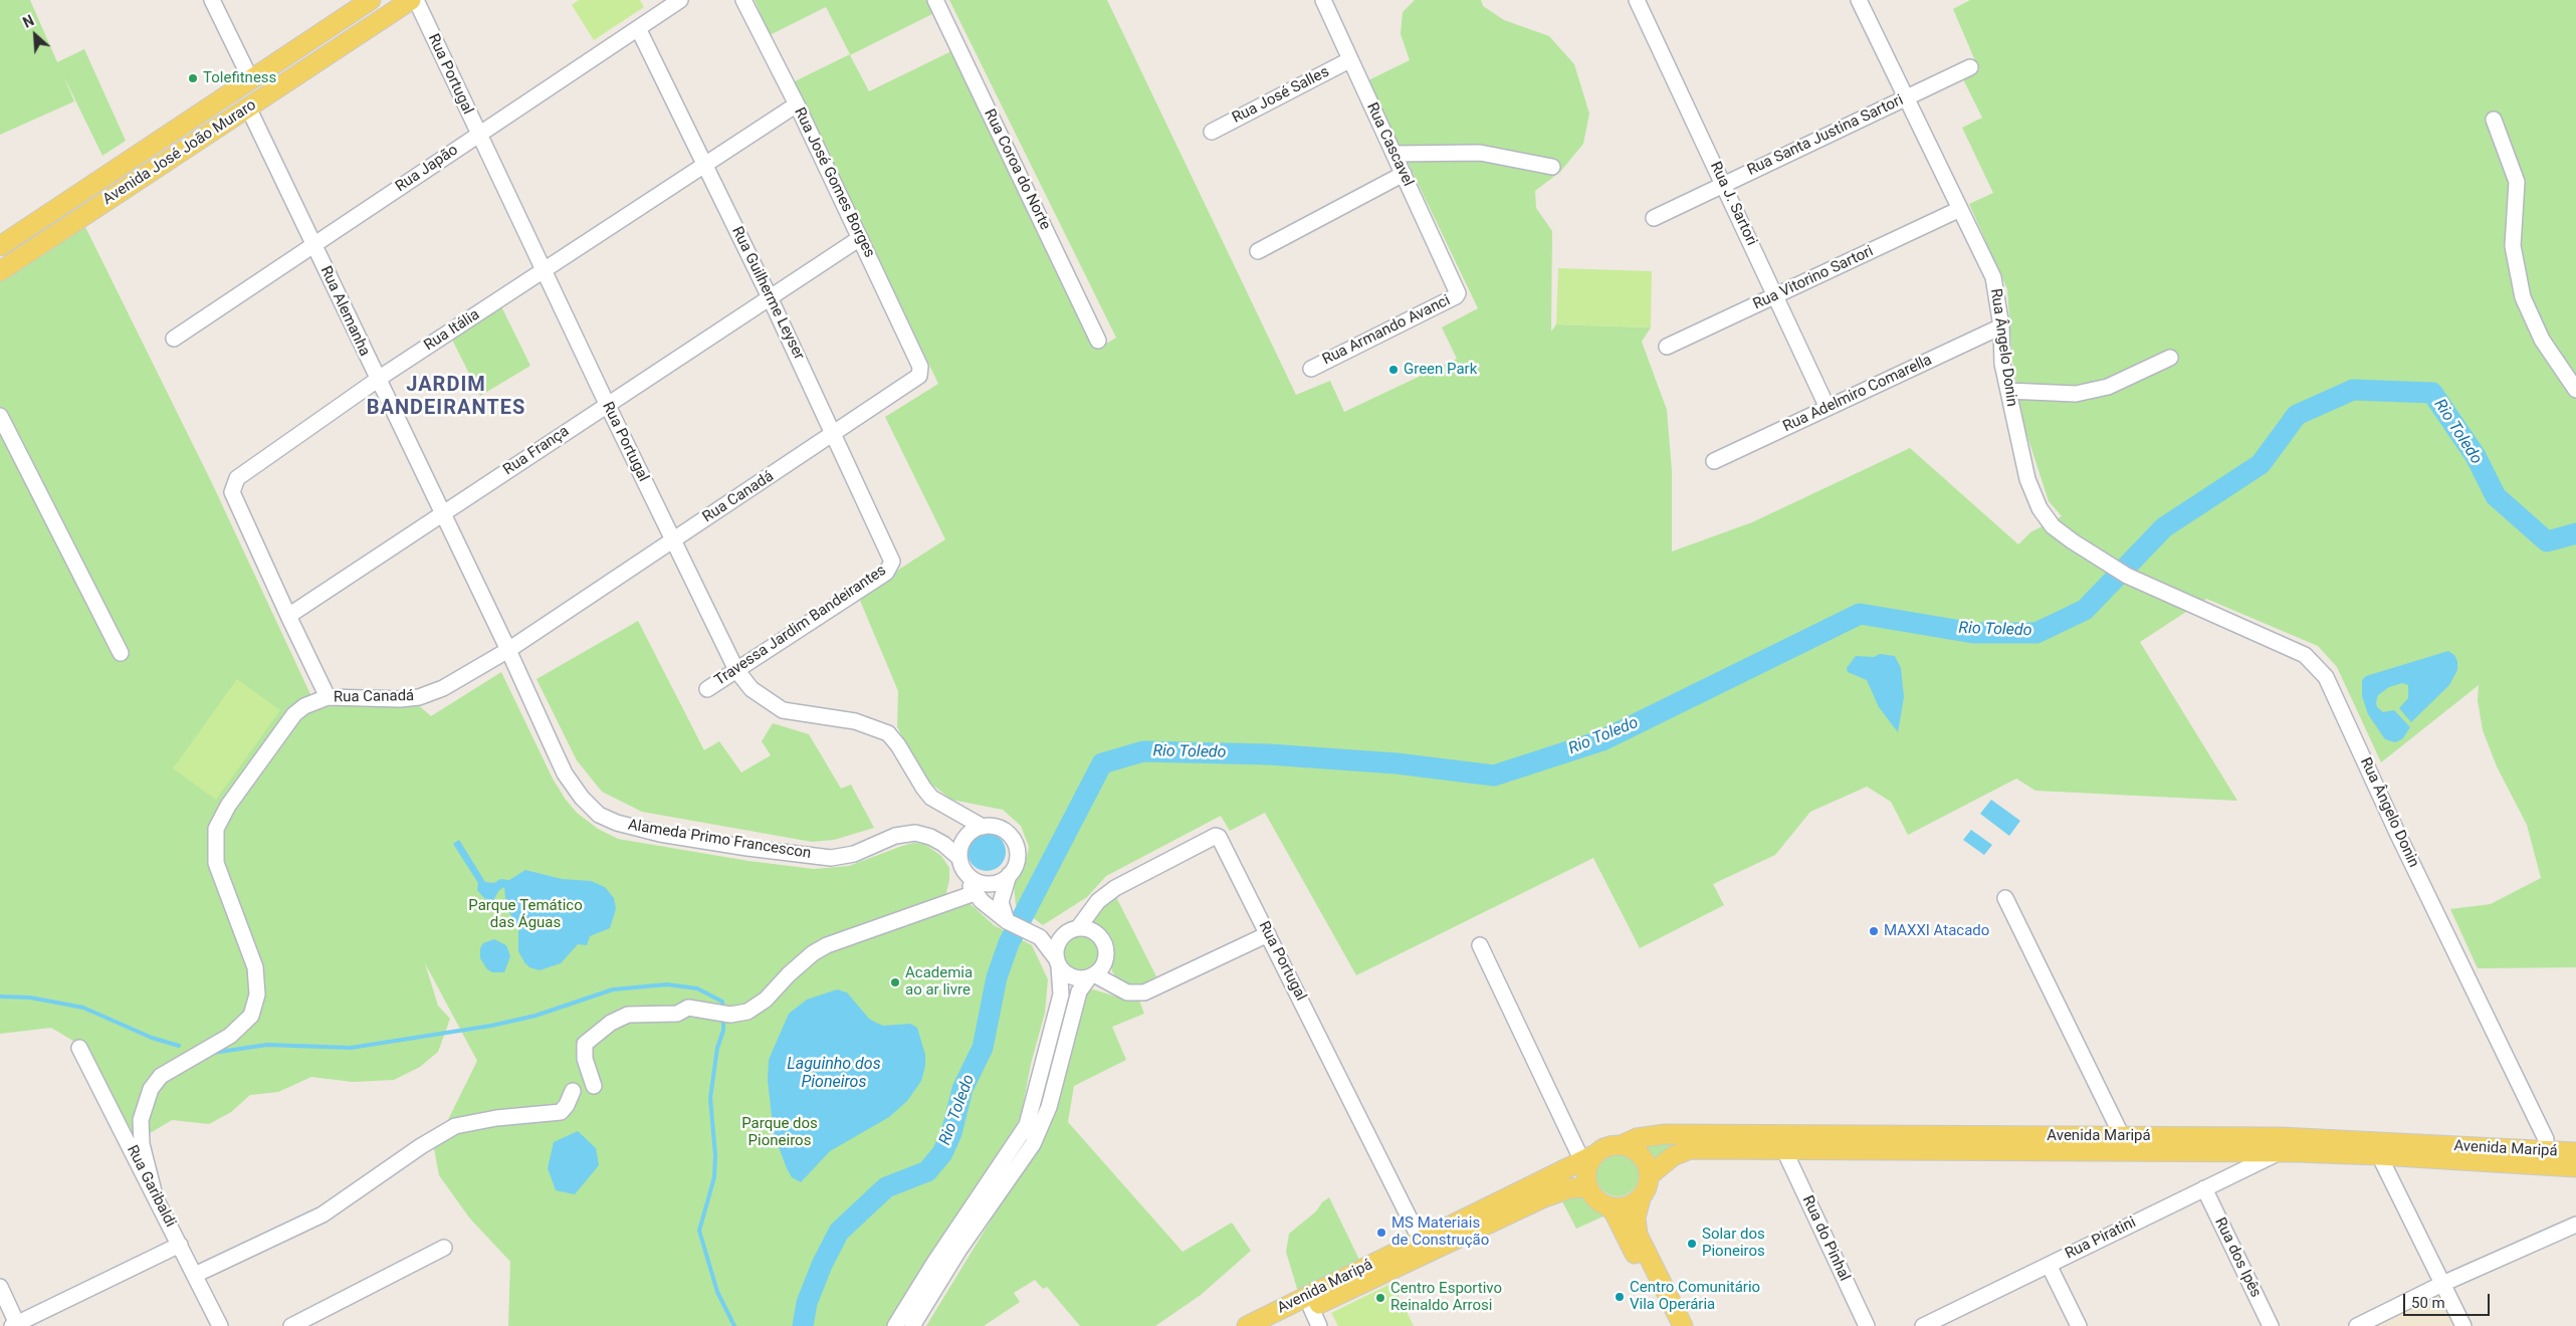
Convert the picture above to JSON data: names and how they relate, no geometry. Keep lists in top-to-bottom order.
{
  "streets": {
    "main road": ["Avenida José João Muraro", "Avenida Maripá"],
    "street": [
      "Rua Portugal",
      "Rua José Salles",
      "Rua Santa Justina Sartori",
      "Rua Cascavel",
      "Rua Japão",
      "Rua Coroa do Norte",
      "Rua José Gomes Borges",
      "Rua J. Sartori",
      "Rua Vitorino Sartori",
      "Rua Guilherme Leyser",
      "Rua Alemanha",
      "Rua Itália",
      "Rua Armando Avanci",
      "Rua Ângelo Donin",
      "Rua Adelmiro Comarella",
      "Rua França",
      "Rua Canadá",
      "Travessa Jardim Bandeirantes",
      "Alameda Primo Francescon",
      "Rua Garibaldi",
      "Rua do Pinhal",
      "Rua Piratini",
      "Rua dos Ipês"
    ]
  },
  "crossings": [
    ["Rua Portugal", "Rua Japão"],
    ["Rua Portugal", "Rua Itália"],
    ["Rua Portugal", "Rua França"],
    ["Rua Portugal", "Rua Canadá"],
    ["Rua Portugal", "Travessa Jardim Bandeirantes"],
    ["Rua Portugal", "Alameda Primo Francescon"],
    ["Rua Portugal", "Avenida Maripá"],
    ["Rua José Salles", "Rua Cascavel"],
    ["Rua Santa Justina Sartori", "Rua J. Sartori"],
    ["Rua Santa Justina Sartori", "Rua Ângelo Donin"],
    ["Rua Cascavel", "Rua Armando Avanci"],
    ["Avenida José João Muraro", "Rua Alemanha"],
    ["Rua Japão", "Rua Guilherme Leyser"],
    ["Rua Japão", "Rua Alemanha"],
    ["Rua José Gomes Borges", "Rua Itália"],
    ["Rua José Gomes Borges", "Rua França"],
    ["Rua José Gomes Borges", "Rua Canadá"],
    ["Rua J. Sartori", "Rua Vitorino Sartori"],
    ["Rua J. Sartori", "Rua Adelmiro Comarella"],
    ["Rua Vitorino Sartori", "Rua Ângelo Donin"],
    ["Rua Guilherme Leyser", "Rua Itália"],
    ["Rua Guilherme Leyser", "Rua França"],
    ["Rua Guilherme Leyser", "Rua Canadá"],
    ["Rua Guilherme Leyser", "Travessa Jardim Bandeirantes"],
    ["Rua Alemanha", "Rua Itália"],
    ["Rua Alemanha", "Rua França"],
    ["Rua Alemanha", "Rua Canadá"],
    ["Rua Alemanha", "Alameda Primo Francescon"],
    ["Rua Itália", "Rua França"],
    ["Rua Ângelo Donin", "Rua Adelmiro Comarella"],
    ["Rua Ângelo Donin", "Avenida Maripá"],
    ["Rua Canadá", "Alameda Primo Francescon"],
    ["Rua Canadá", "Rua Garibaldi"],
    ["Avenida Maripá", "Rua do Pinhal"],
    ["Avenida Maripá", "Rua Piratini"],
    ["Rua Piratini", "Rua dos Ipês"]
  ],
  "districts": ["JARDIM BANDEIRANTES"],
  "water": ["Rio Toledo", "Laguinho dos Pioneiros"],
  "parks": ["Parque Temático das Águas", "Parque dos Pioneiros"],
  "places": [
    "Tolefitness",
    "Green Park",
    "MAXXI Atacado",
    "Academia ao ar livre",
    "MS Materiais de Construção",
    "Solar dos Pioneiros",
    "Centro Comunitário Vila Operária",
    "Centro Esportivo Reinaldo Arrosi"
  ],
  "scale_bar": "50 m",
  "north": "top left"
}
